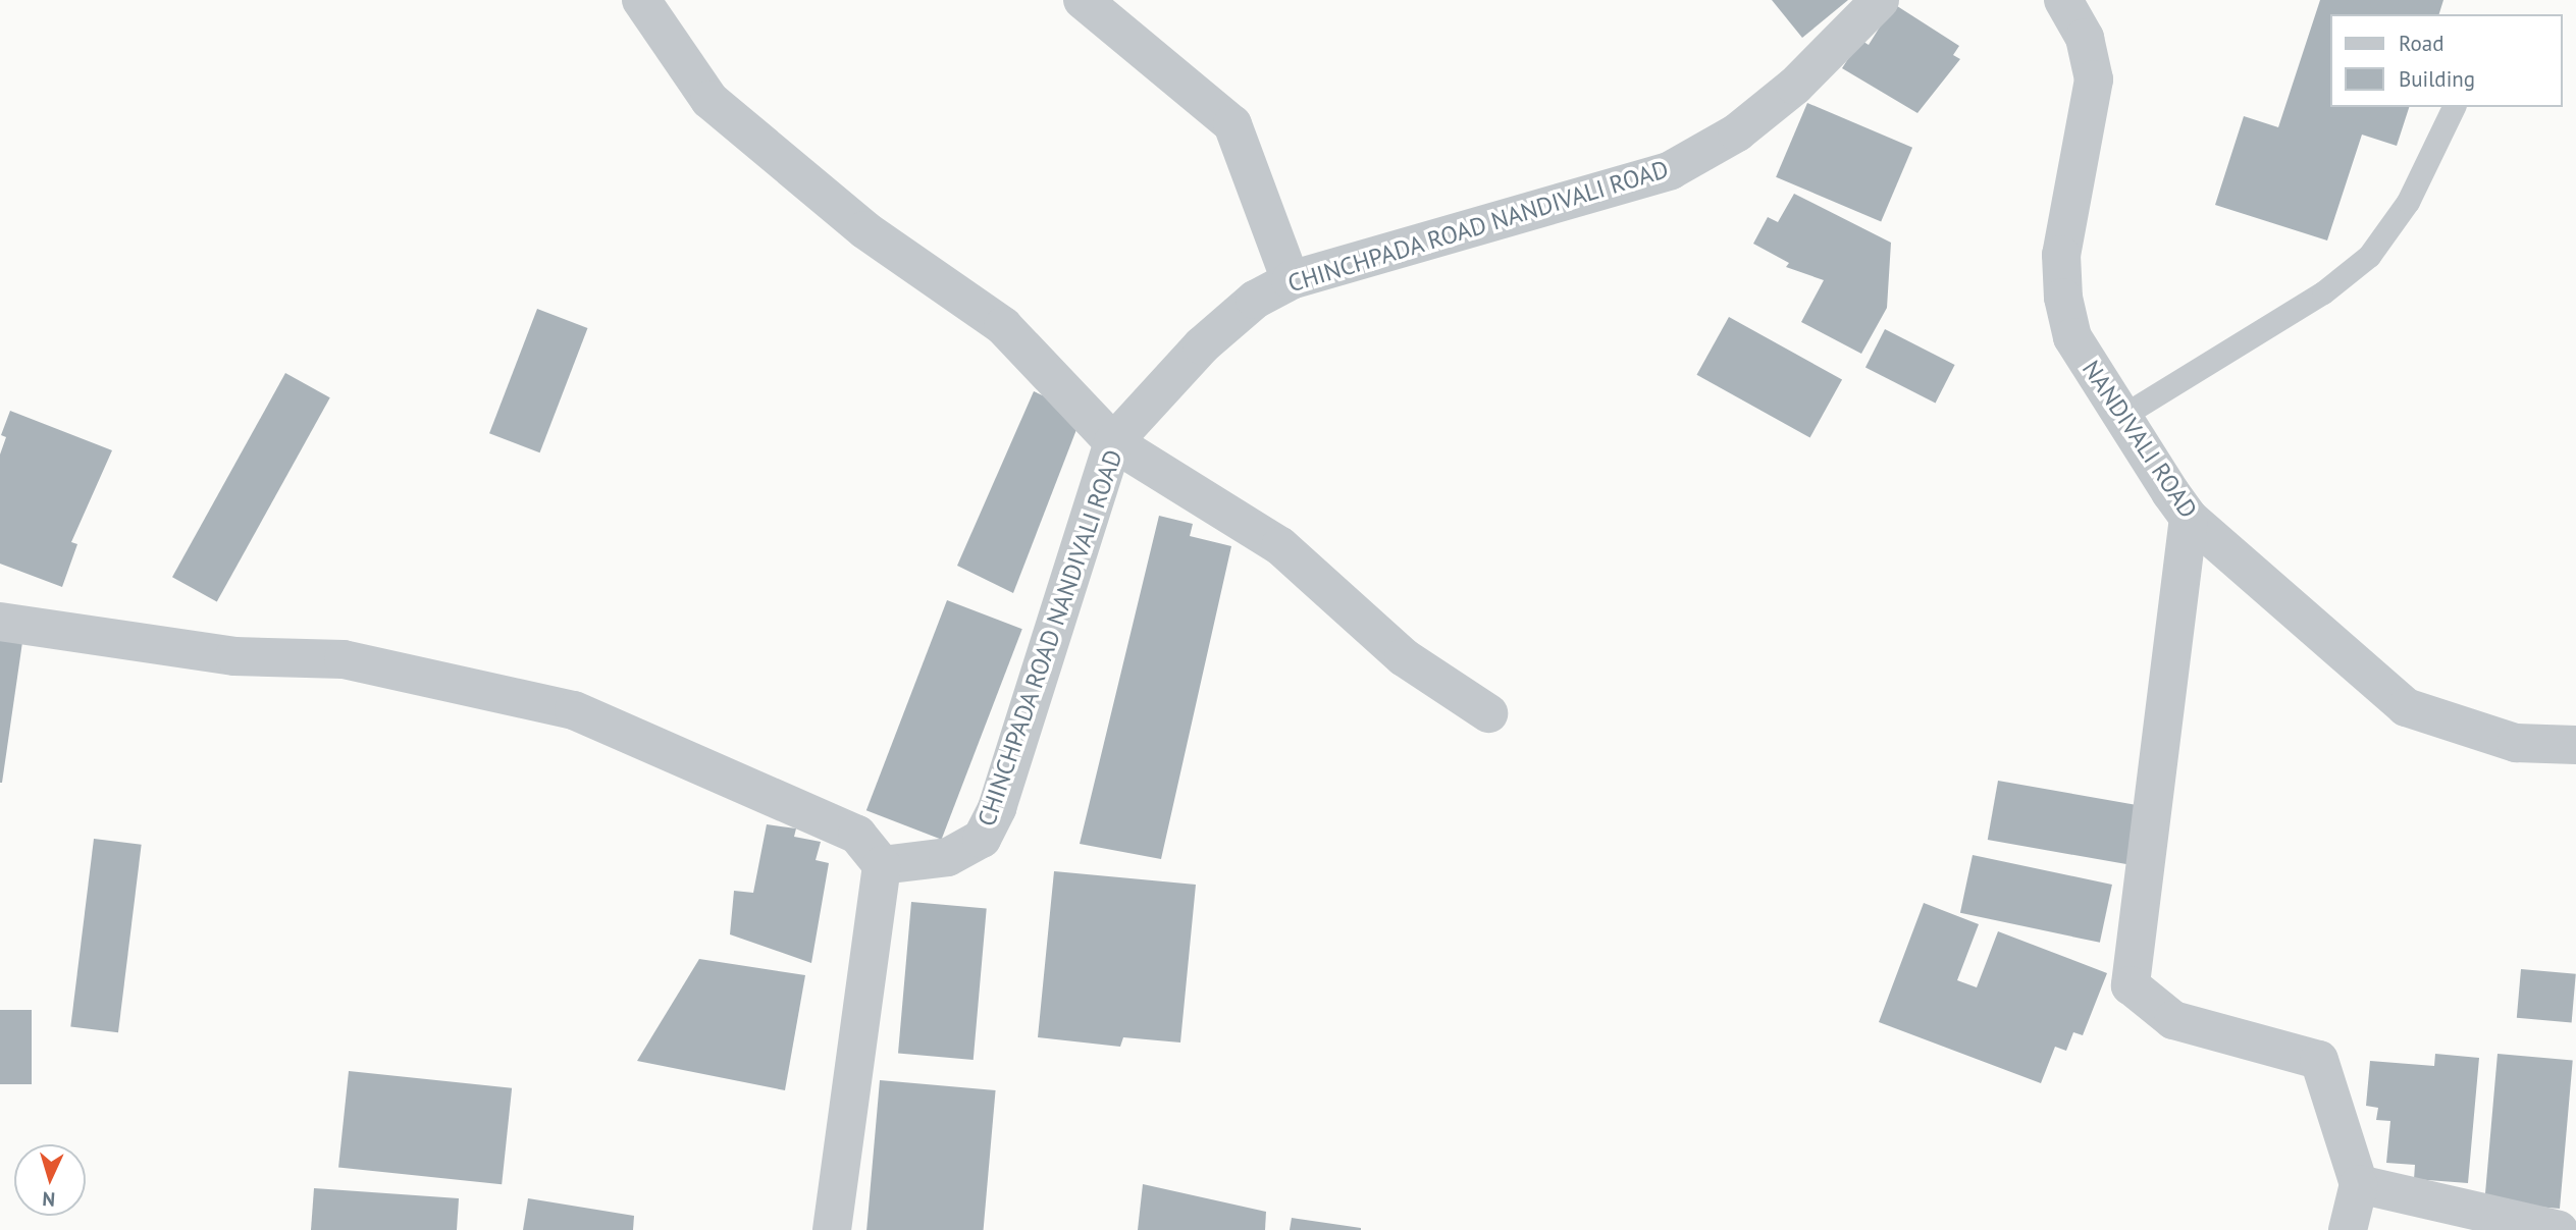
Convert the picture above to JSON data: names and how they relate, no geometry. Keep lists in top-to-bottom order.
{
  "streets": {
    "street": ["CHINCHPADA ROAD NANDIVALI ROAD", "NANDIVALI ROAD"]
  },
  "legend": ["Road", "Building"],
  "north": "bottom"
}
